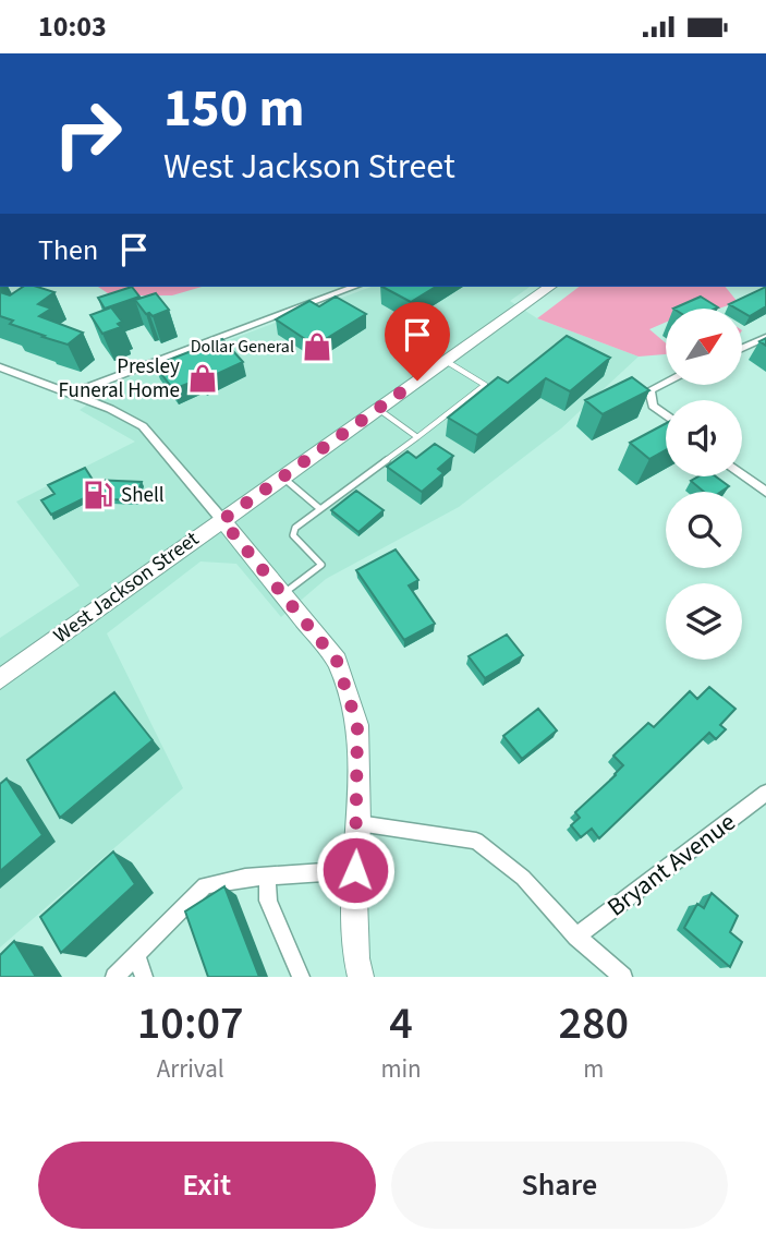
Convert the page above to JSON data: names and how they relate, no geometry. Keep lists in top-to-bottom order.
{
  "streets": {
    "street": ["West Jackson Street", "Bryant Avenue"]
  },
  "places": {
    "shop": ["Dollar General", "Presley Funeral Home"],
    "fuel station": ["Shell"]
  },
  "north": "top right",
  "page": {
    "status": "10:03",
    "turn": ["150 m", "West Jackson Street"],
    "then": "Then",
    "eta": [
      "10:07",
      "Arrival",
      "4",
      "min",
      "280",
      "m"
    ],
    "buttons": ["Exit", "Share"]
  }
}
